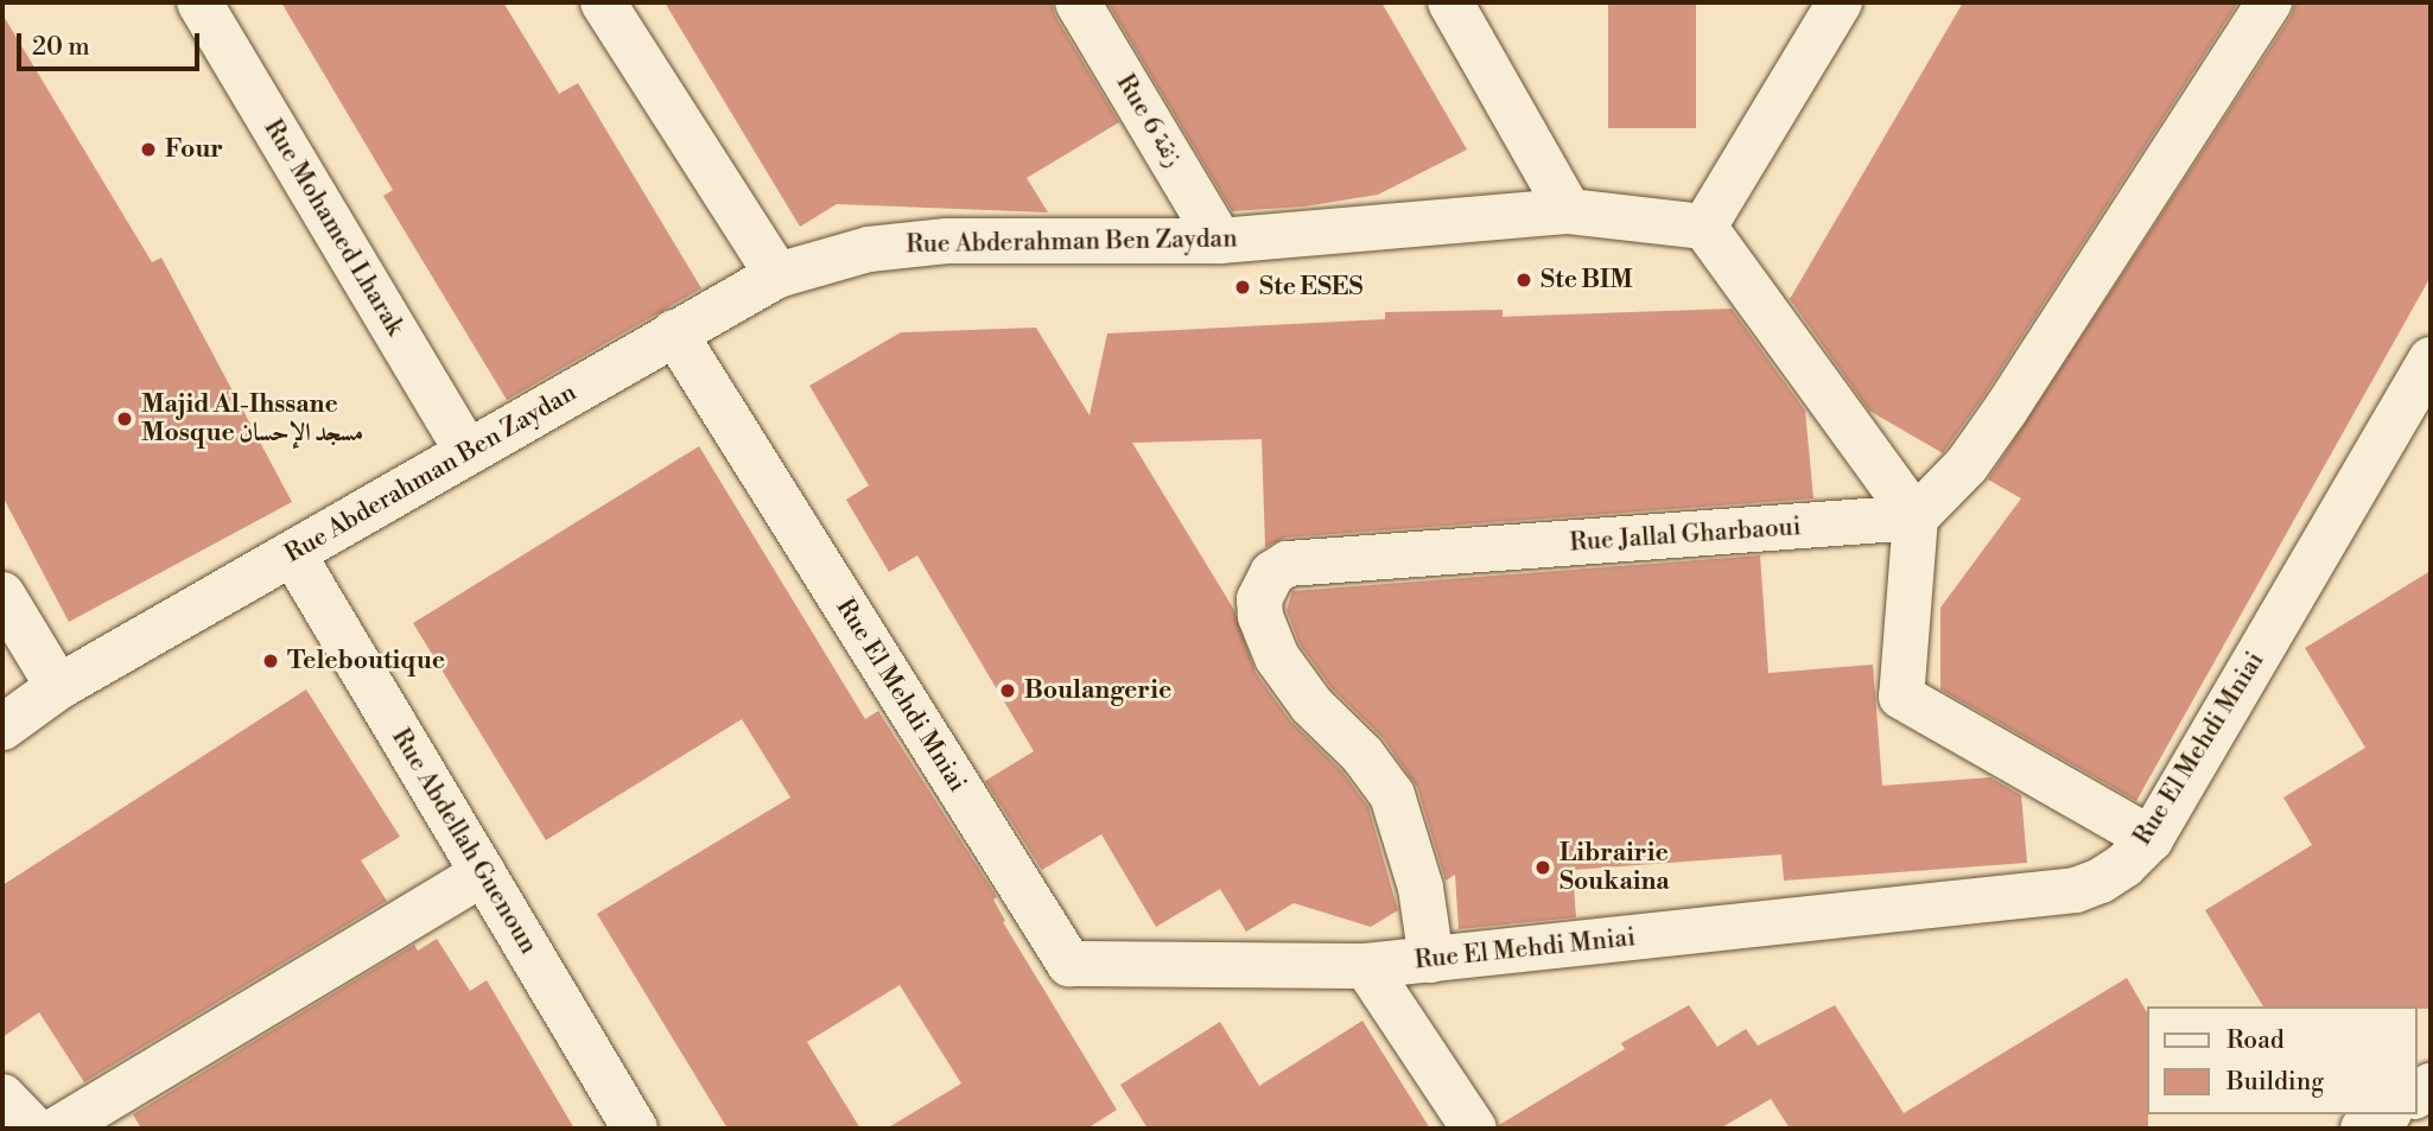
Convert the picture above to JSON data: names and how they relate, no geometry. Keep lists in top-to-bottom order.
{
  "streets": {
    "street": [
      "Rue 6 زنقة",
      "Rue Mohamed Lharak",
      "Rue Abderahman Ben Zaydan",
      "Rue Jallal Gharbaoui",
      "Rue El Mehdi Mniai",
      "Rue Abdellah Guenoun"
    ]
  },
  "crossings": [
    ["Rue 6 زنقة", "Rue Abderahman Ben Zaydan"],
    ["Rue Mohamed Lharak", "Rue Abderahman Ben Zaydan"],
    ["Rue Abderahman Ben Zaydan", "Rue El Mehdi Mniai"],
    ["Rue Abderahman Ben Zaydan", "Rue Abdellah Guenoun"],
    ["Rue Jallal Gharbaoui", "Rue El Mehdi Mniai"]
  ],
  "places": [
    "Four",
    "Ste BIM",
    "Ste ESES",
    "Majid Al-Ihssane Mosque مسجد الإحسان",
    "Teleboutique",
    "Boulangerie",
    "Librairie Soukaina"
  ],
  "legend": ["Road", "Building"],
  "scale_bar": "20 m"
}
